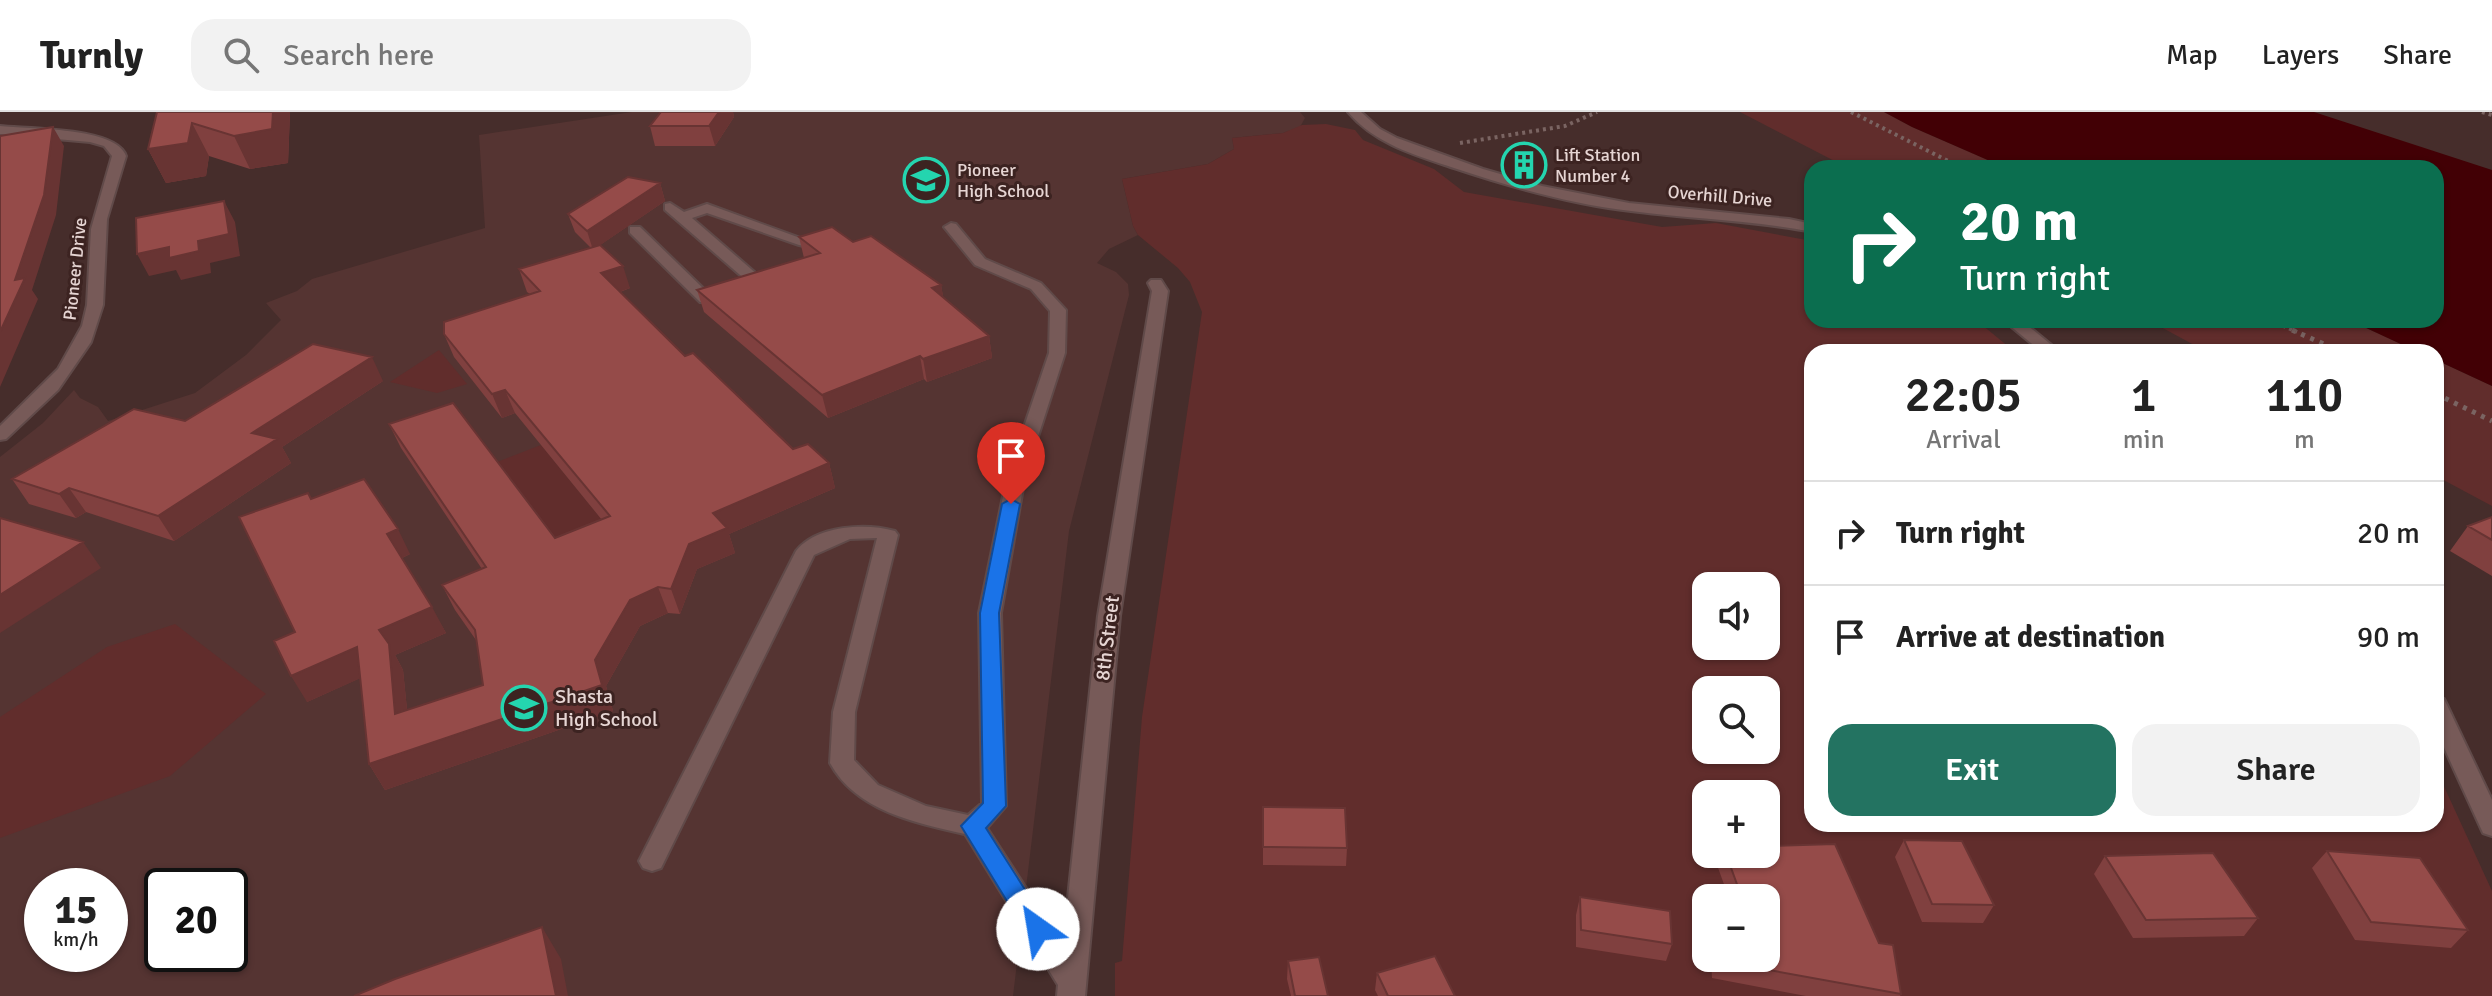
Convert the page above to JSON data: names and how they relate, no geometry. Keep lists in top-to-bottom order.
{
  "streets": {
    "street": ["Overhill Drive", "Pioneer Drive", "8th Street"]
  },
  "places": {
    "building": ["Lift Station Number 4"],
    "school or university": ["Pioneer High School", "Shasta High School"]
  },
  "page": {
    "header": "Turnly",
    "search": "Search here",
    "nav": ["Map", "Layers", "Share"],
    "turn": ["20 m", "Turn right"],
    "eta": [
      "22:05",
      "Arrival",
      "1",
      "min",
      "110",
      "m"
    ],
    "list": [
      {
        "name": "Turn right",
        "value": "20 m"
      },
      {
        "name": "Arrive at destination",
        "value": "90 m"
      }
    ],
    "map_buttons": ["+", "−"],
    "buttons": ["Exit", "Share"],
    "speed": "15 km/h",
    "limit": "20"
  }
}
